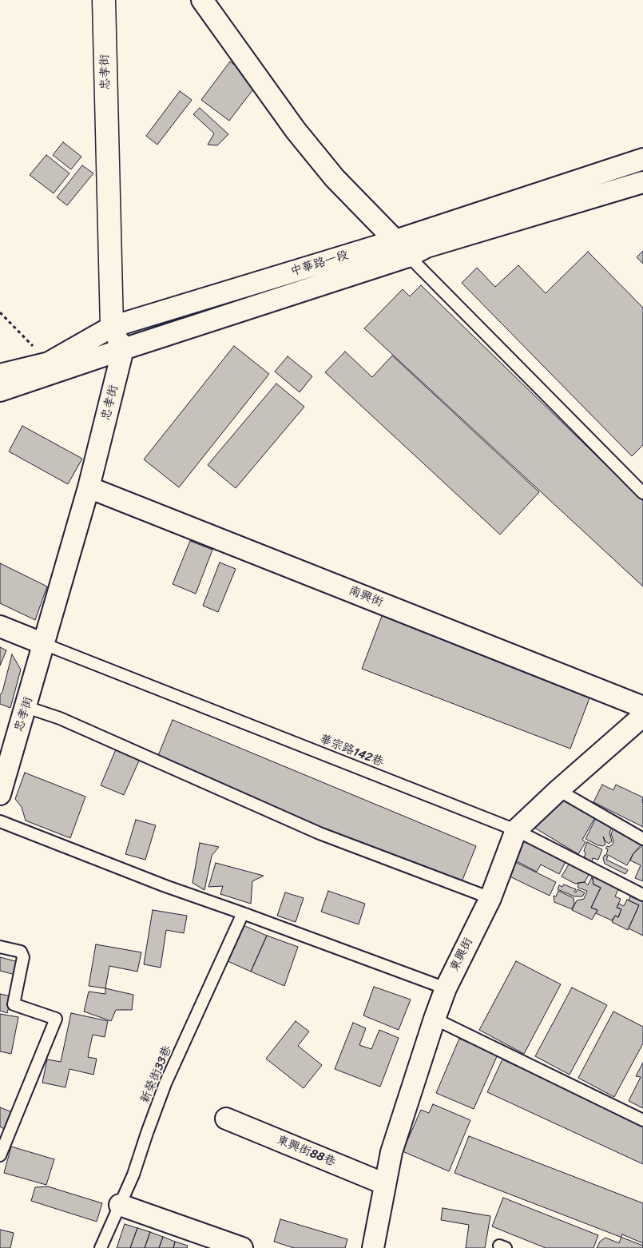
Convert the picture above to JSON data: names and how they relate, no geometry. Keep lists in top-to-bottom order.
{
  "streets": {
    "street": [
      "忠孝街",
      "中華路一段",
      "南興街",
      "東興街",
      "東興街88巷"
    ],
    "lane": ["華宗路142巷", "新榮街33巷"]
  },
  "crossings": [
    ["忠孝街", "中華路一段"],
    ["忠孝街", "南興街"],
    ["忠孝街", "華宗路142巷"],
    ["華宗路142巷", "東興街"],
    ["東興街", "東興街88巷"]
  ]
}
